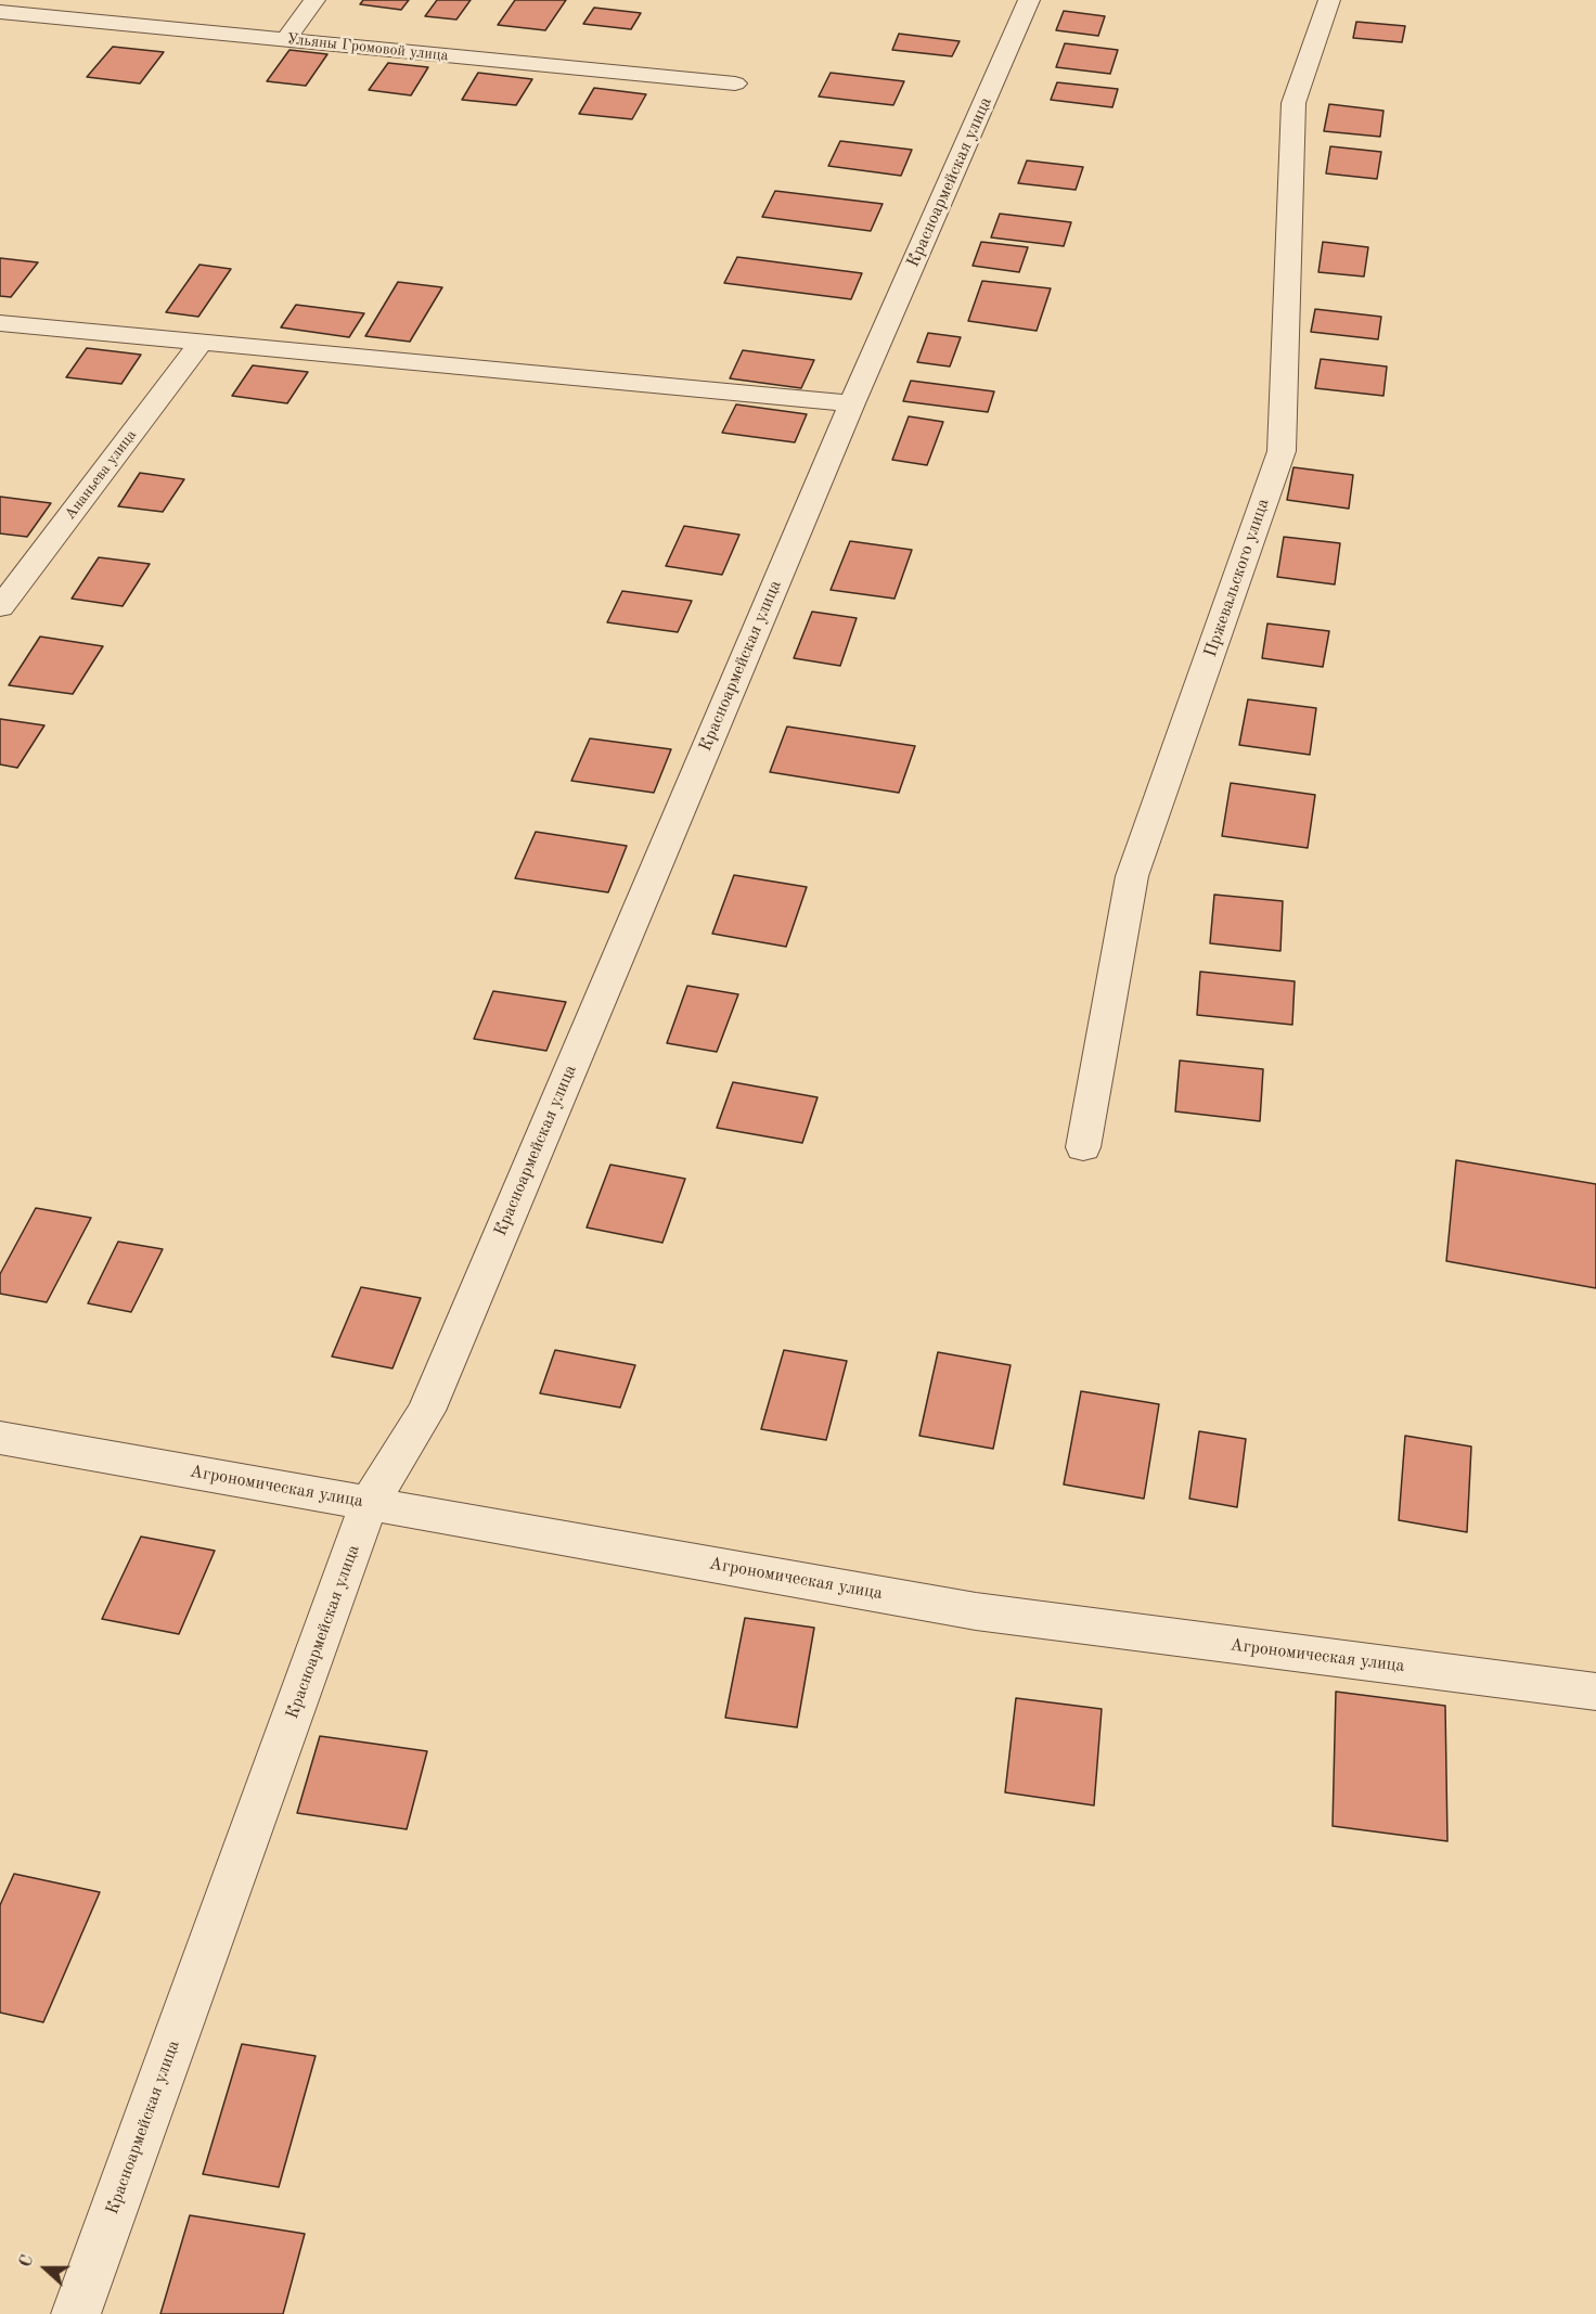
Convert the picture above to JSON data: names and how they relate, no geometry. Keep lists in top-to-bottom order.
{
  "streets": {
    "street": [
      "Ульяны Громовой улица",
      "Красноармейская улица",
      "Ананьева улица",
      "Пржевальского улица",
      "Агрономическая улица"
    ]
  },
  "crossings": [
    ["Красноармейская улица", "Агрономическая улица"]
  ],
  "north": "left"
}
